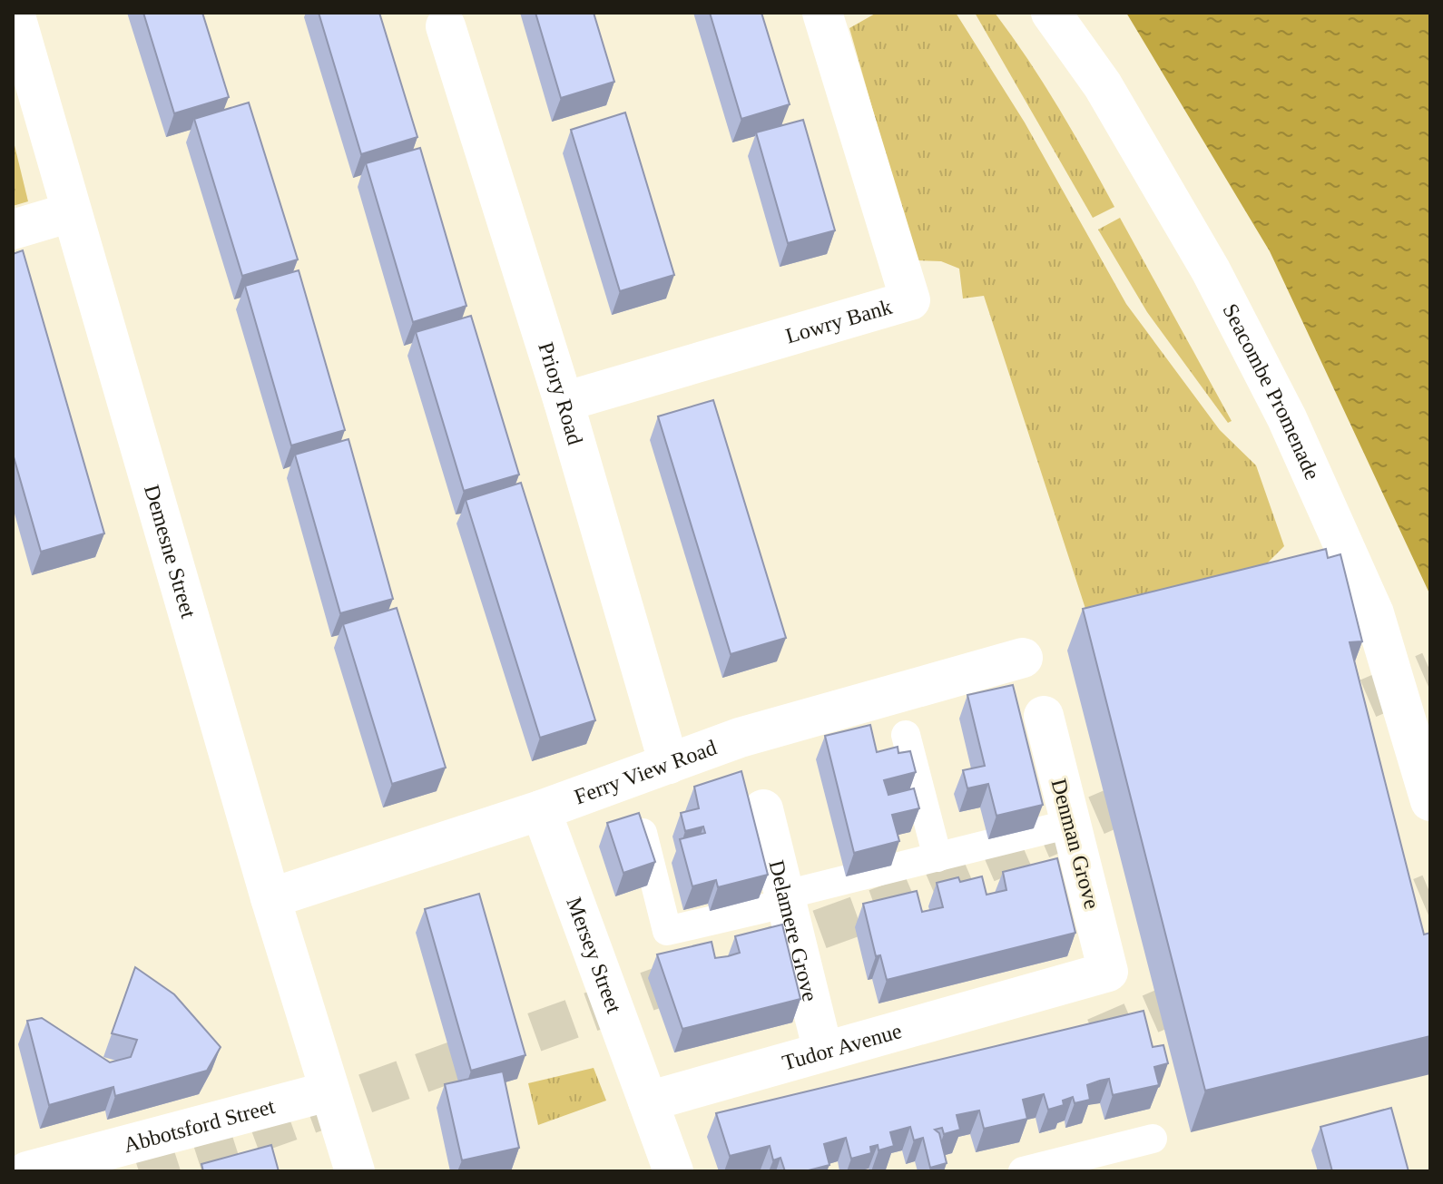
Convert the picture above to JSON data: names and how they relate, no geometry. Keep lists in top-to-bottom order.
{
  "streets": {
    "street": [
      "Lowry Bank",
      "Seacombe Promenade",
      "Priory Road",
      "Demesne Street",
      "Ferry View Road",
      "Denman Grove",
      "Delamere Grove",
      "Mersey Street",
      "Tudor Avenue",
      "Abbotsford Street"
    ]
  },
  "crossings": [
    ["Lowry Bank", "Priory Road"],
    ["Priory Road", "Ferry View Road"],
    ["Demesne Street", "Ferry View Road"],
    ["Demesne Street", "Abbotsford Street"],
    ["Ferry View Road", "Mersey Street"],
    ["Denman Grove", "Tudor Avenue"],
    ["Delamere Grove", "Tudor Avenue"],
    ["Mersey Street", "Tudor Avenue"]
  ]
}
